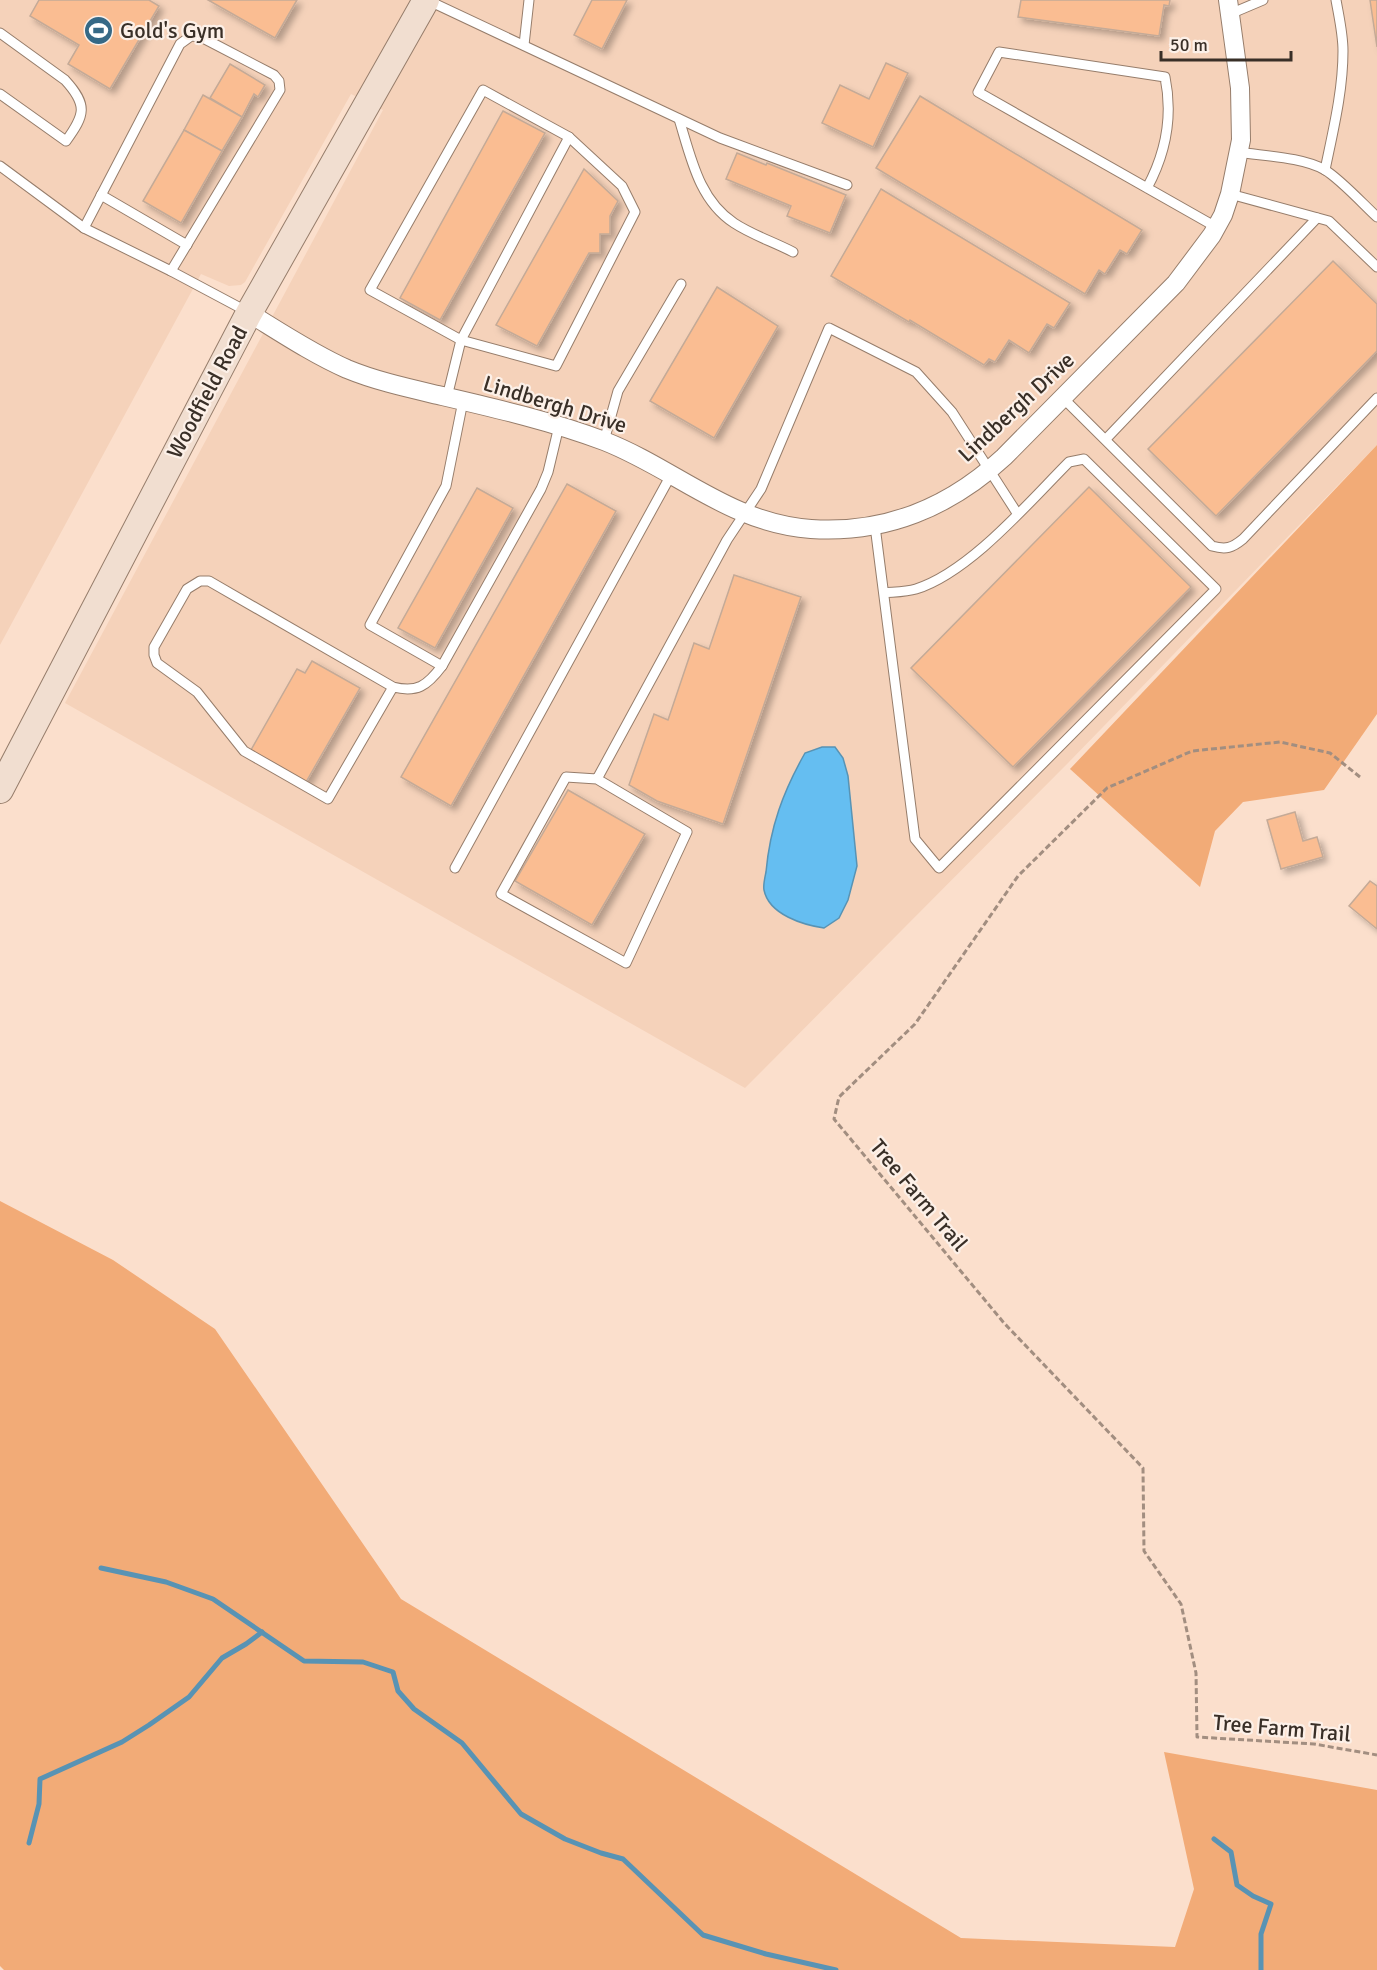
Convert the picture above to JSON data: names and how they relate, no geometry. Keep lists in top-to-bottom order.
{
  "streets": {
    "main road": ["Woodfield Road"],
    "street": ["Lindbergh Drive"],
    "path": ["Tree Farm Trail"]
  },
  "crossings": [
    ["Woodfield Road", "Lindbergh Drive"]
  ],
  "places": {
    "sports": ["Gold's Gym"]
  },
  "scale_bar": "50 m"
}
